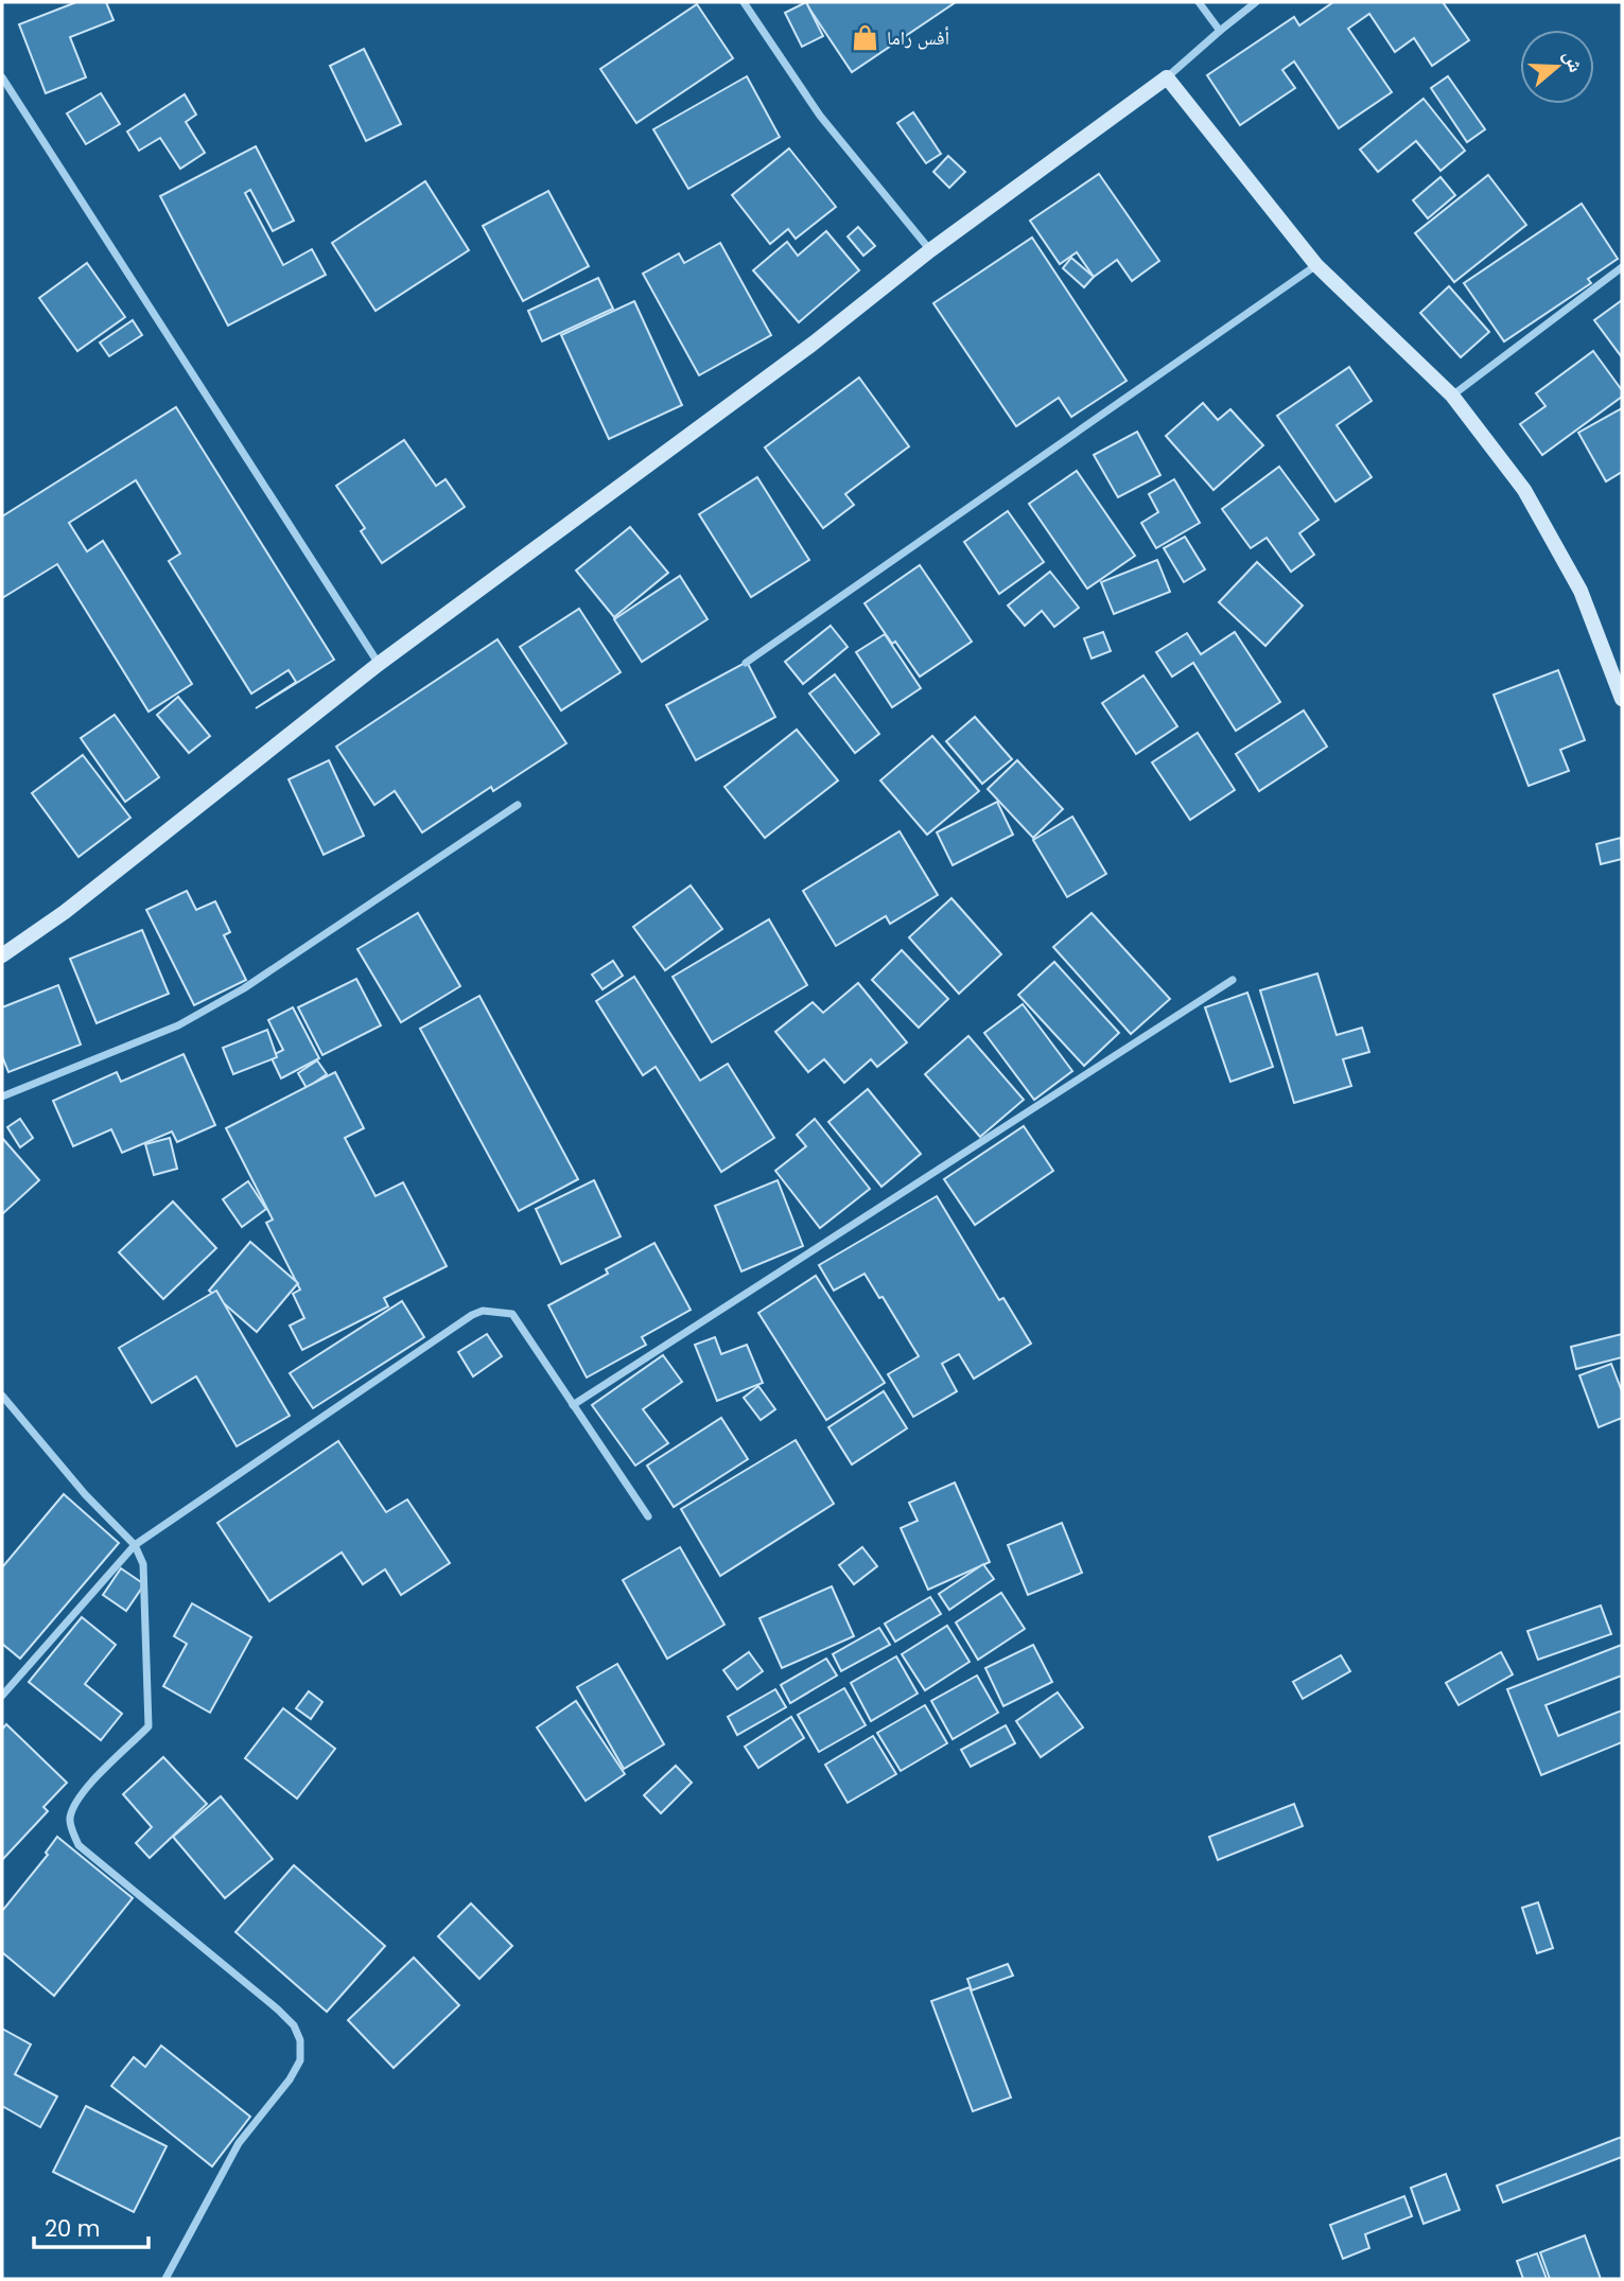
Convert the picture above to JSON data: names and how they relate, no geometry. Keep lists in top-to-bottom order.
{
  "places": {
    "shop": ["أفس راما"]
  },
  "scale_bar": "20 m",
  "north": "right"
}
